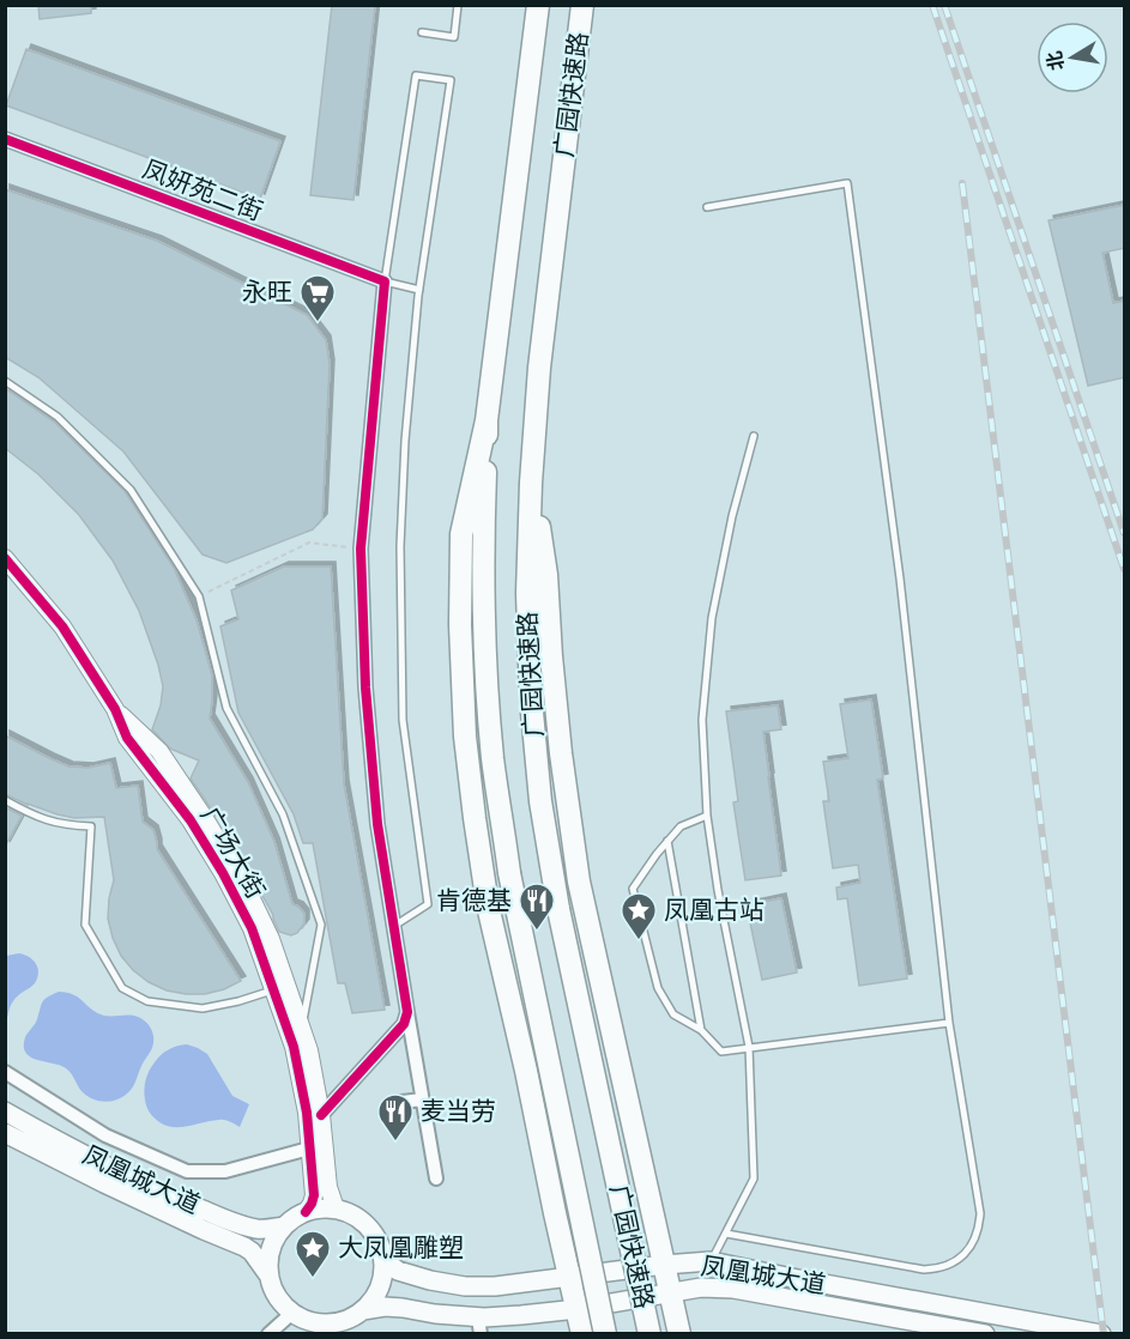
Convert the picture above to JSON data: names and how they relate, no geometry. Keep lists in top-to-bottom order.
{
  "streets": {
    "highway": ["广园快速路"],
    "main road": ["凤凰城大道"],
    "street": ["凤妍苑二街", "广场大街"]
  },
  "crossings": [
    ["广场大街", "凤凰城大道"]
  ],
  "places": {
    "supermarket": ["永旺"],
    "restaurant": ["肯德基", "麦当劳"],
    "place": ["凤凰古站", "大凤凰雕塑"]
  },
  "north": "left"
}
